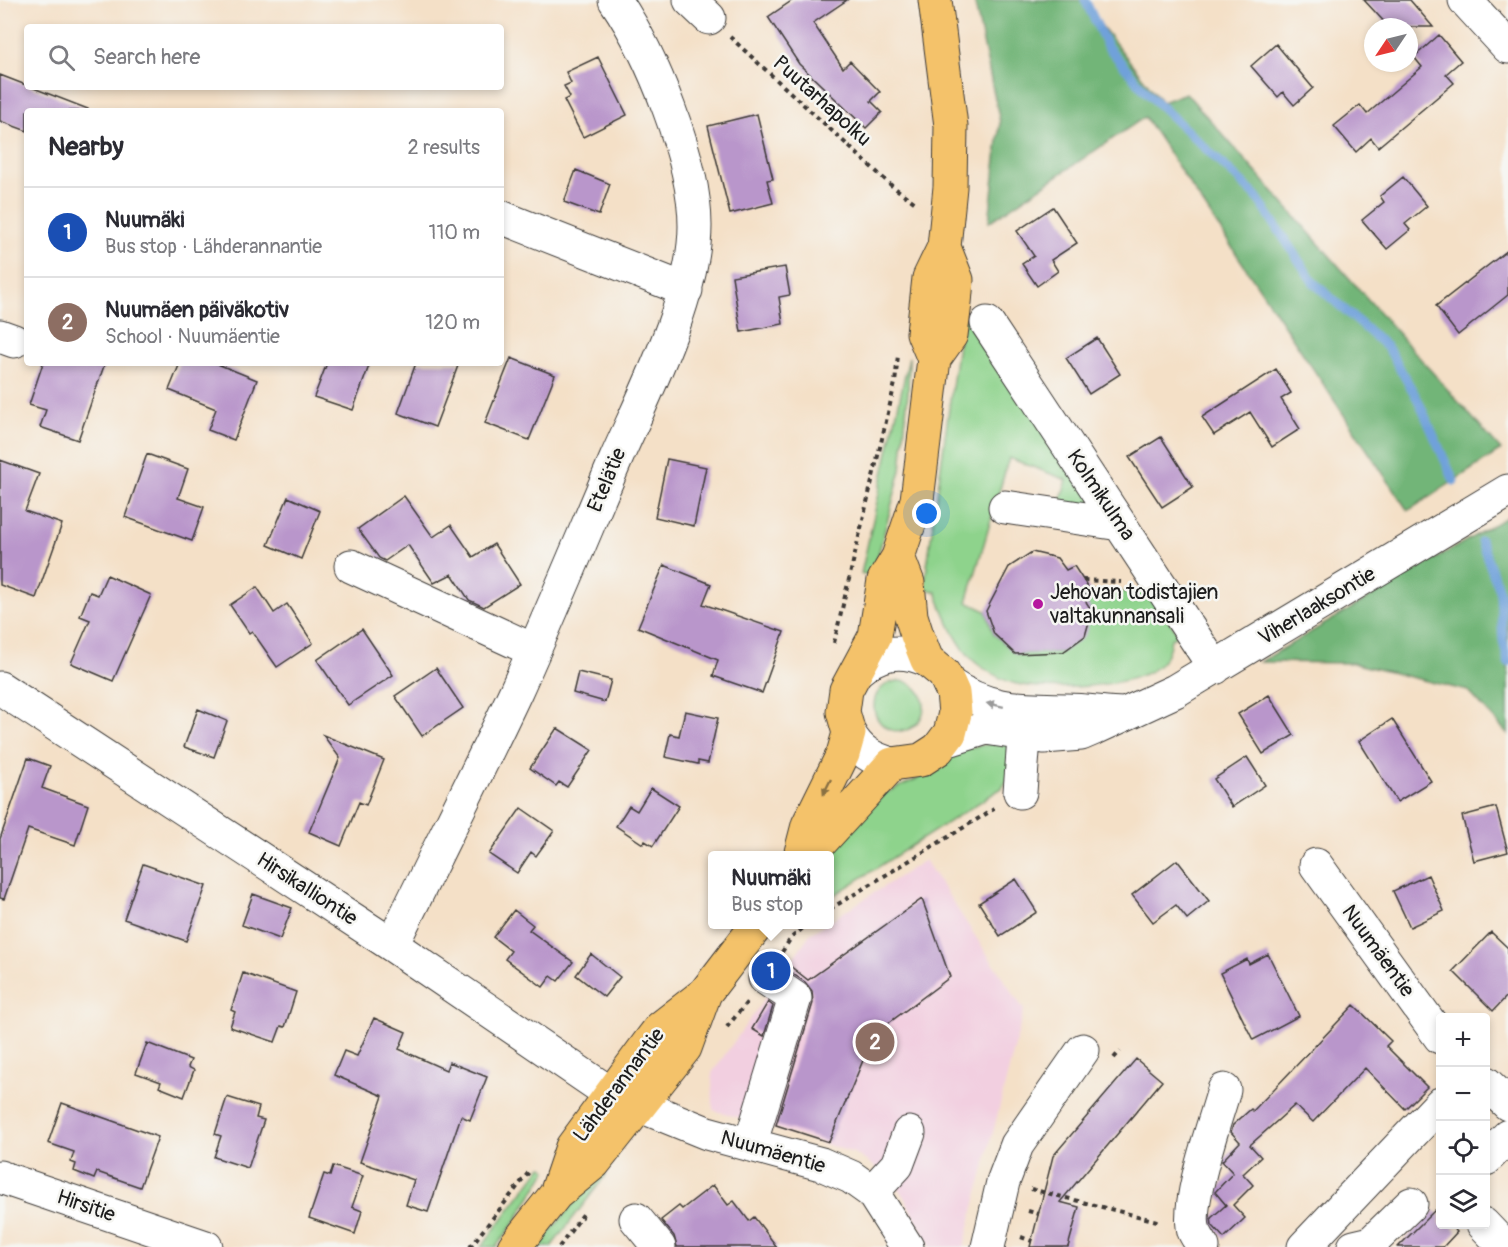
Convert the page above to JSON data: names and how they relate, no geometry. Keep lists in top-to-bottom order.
{
  "streets": {
    "main road": ["Lähderannantie"],
    "street": [
      "Etelätie",
      "Kolmikulma",
      "Viherlaaksontie",
      "Hirsikalliontie",
      "Nuumäentie",
      "Hirsitie"
    ],
    "path": ["Puutarhapolku"]
  },
  "crossings": [
    ["Etelätie", "Hirsikalliontie"],
    ["Kolmikulma", "Viherlaaksontie"],
    ["Hirsikalliontie", "Nuumäentie"],
    ["Hirsikalliontie", "Lähderannantie"],
    ["Nuumäentie", "Lähderannantie"]
  ],
  "places": ["Jehovan todistajien valtakunnansali"],
  "north": "bottom left",
  "page": {
    "search": "Search here",
    "heading": ["Nearby", "2 results"],
    "list": [
      {
        "mark": "1",
        "name": "Nuumäki",
        "note": "Bus stop · Lähderannantie",
        "value": "110 m"
      },
      {
        "mark": "2",
        "name": "Nuumäen päiväkotiv",
        "note": "School · Nuumäentie",
        "value": "120 m"
      }
    ],
    "popup": ["Nuumäki", "Bus stop"],
    "pins": ["1", "2"],
    "map_buttons": ["+", "−"]
  }
}
